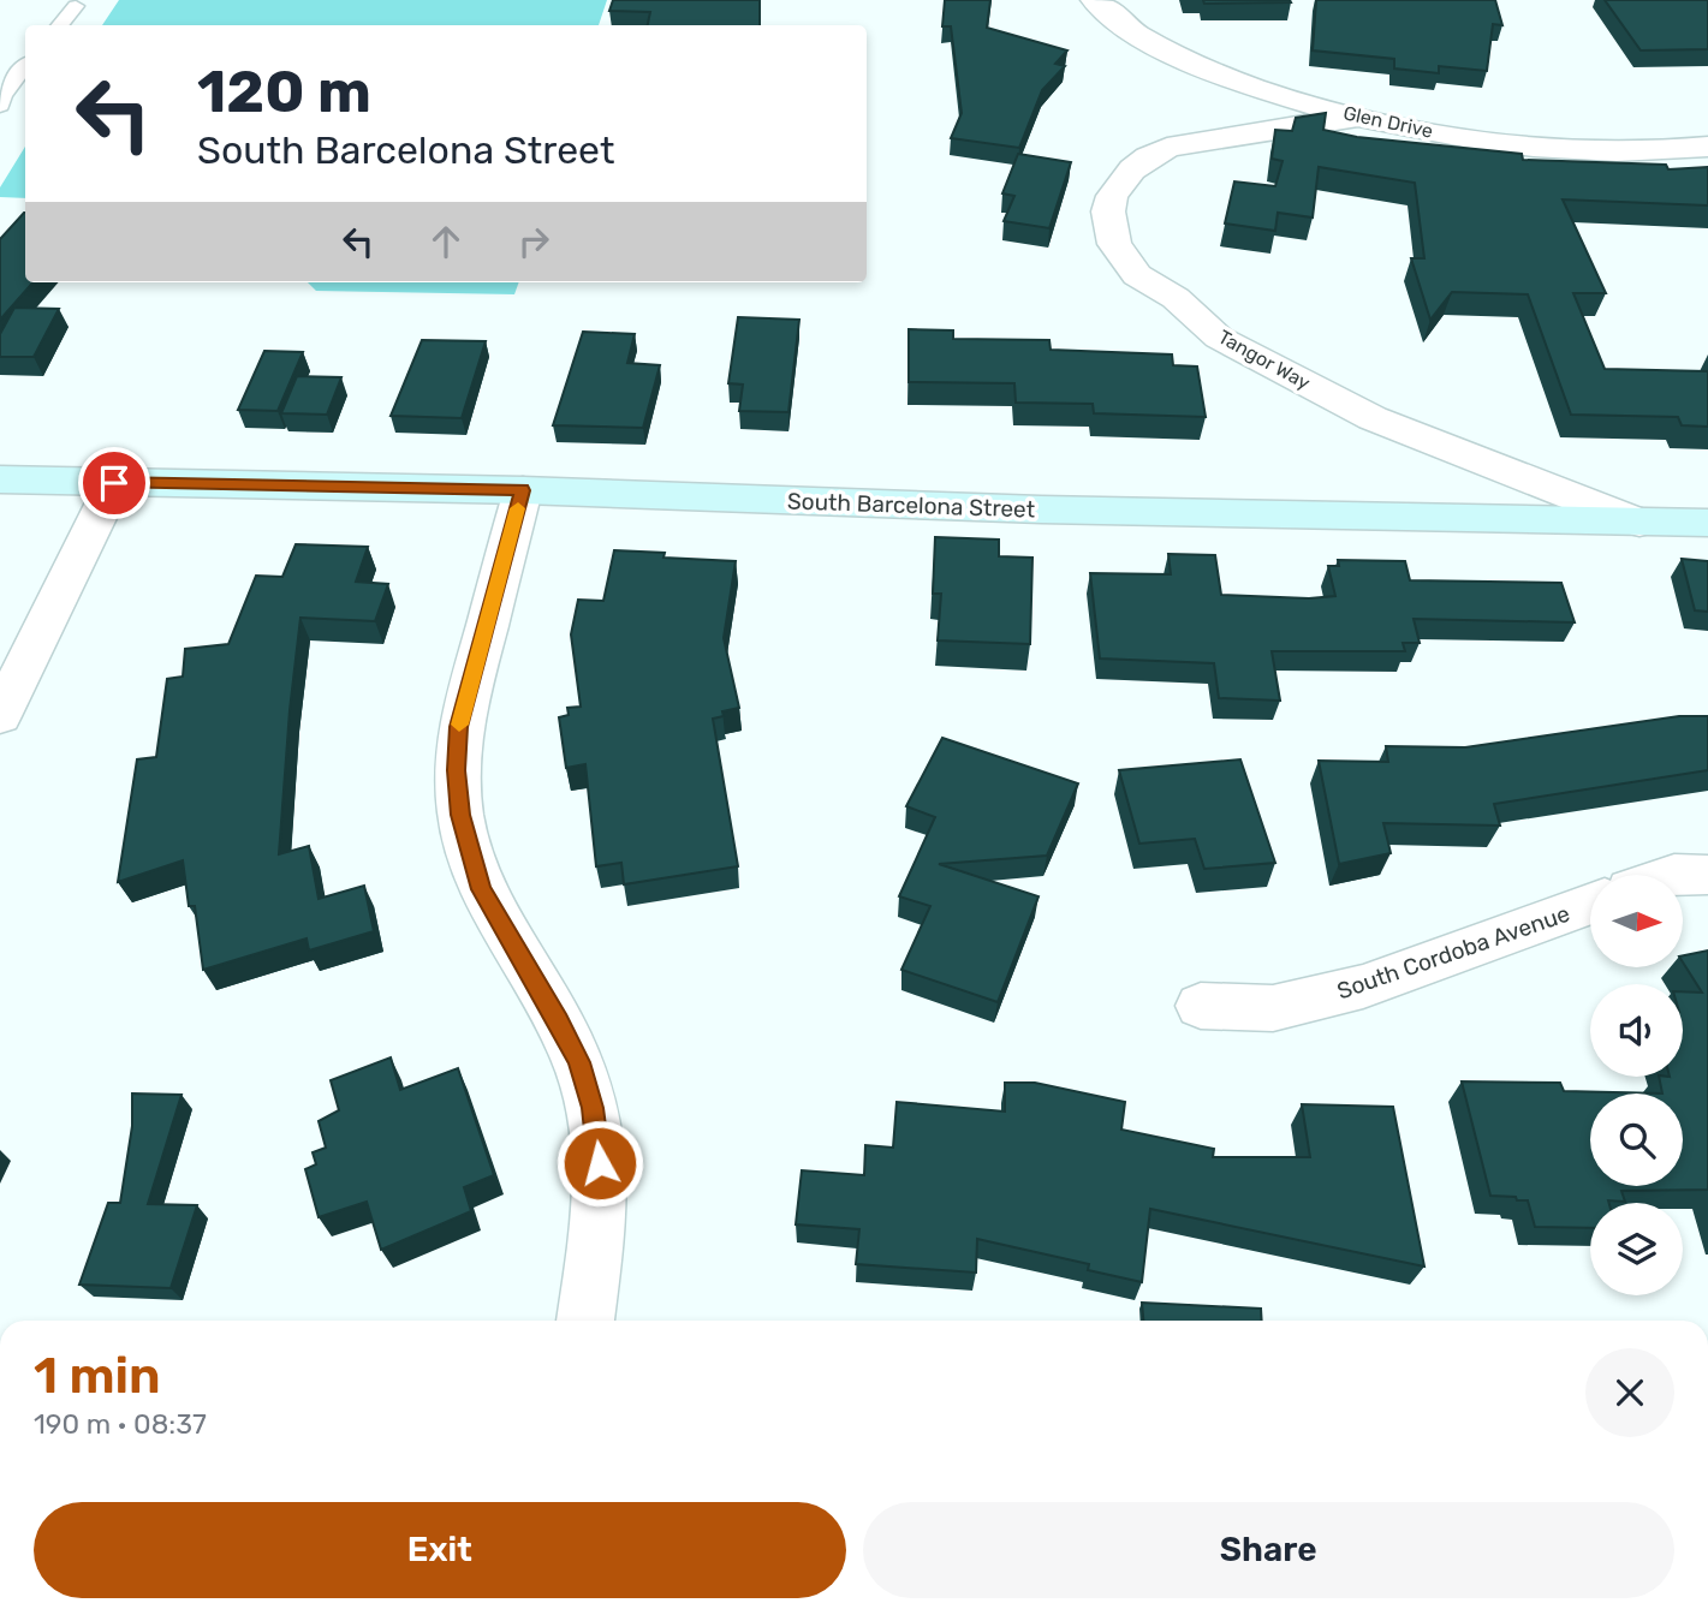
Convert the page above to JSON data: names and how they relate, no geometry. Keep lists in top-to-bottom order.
{
  "streets": {
    "main road": ["South Barcelona Street"],
    "street": ["Glen Drive", "Tangor Way", "South Cordoba Avenue"]
  },
  "crossings": [
    ["Glen Drive", "Tangor Way"],
    ["Tangor Way", "South Barcelona Street"]
  ],
  "north": "right",
  "page": {
    "turn": ["120 m", "South Barcelona Street"],
    "heading": ["1 min", "190 m · 08:37"],
    "buttons": ["Exit", "Share"]
  }
}
